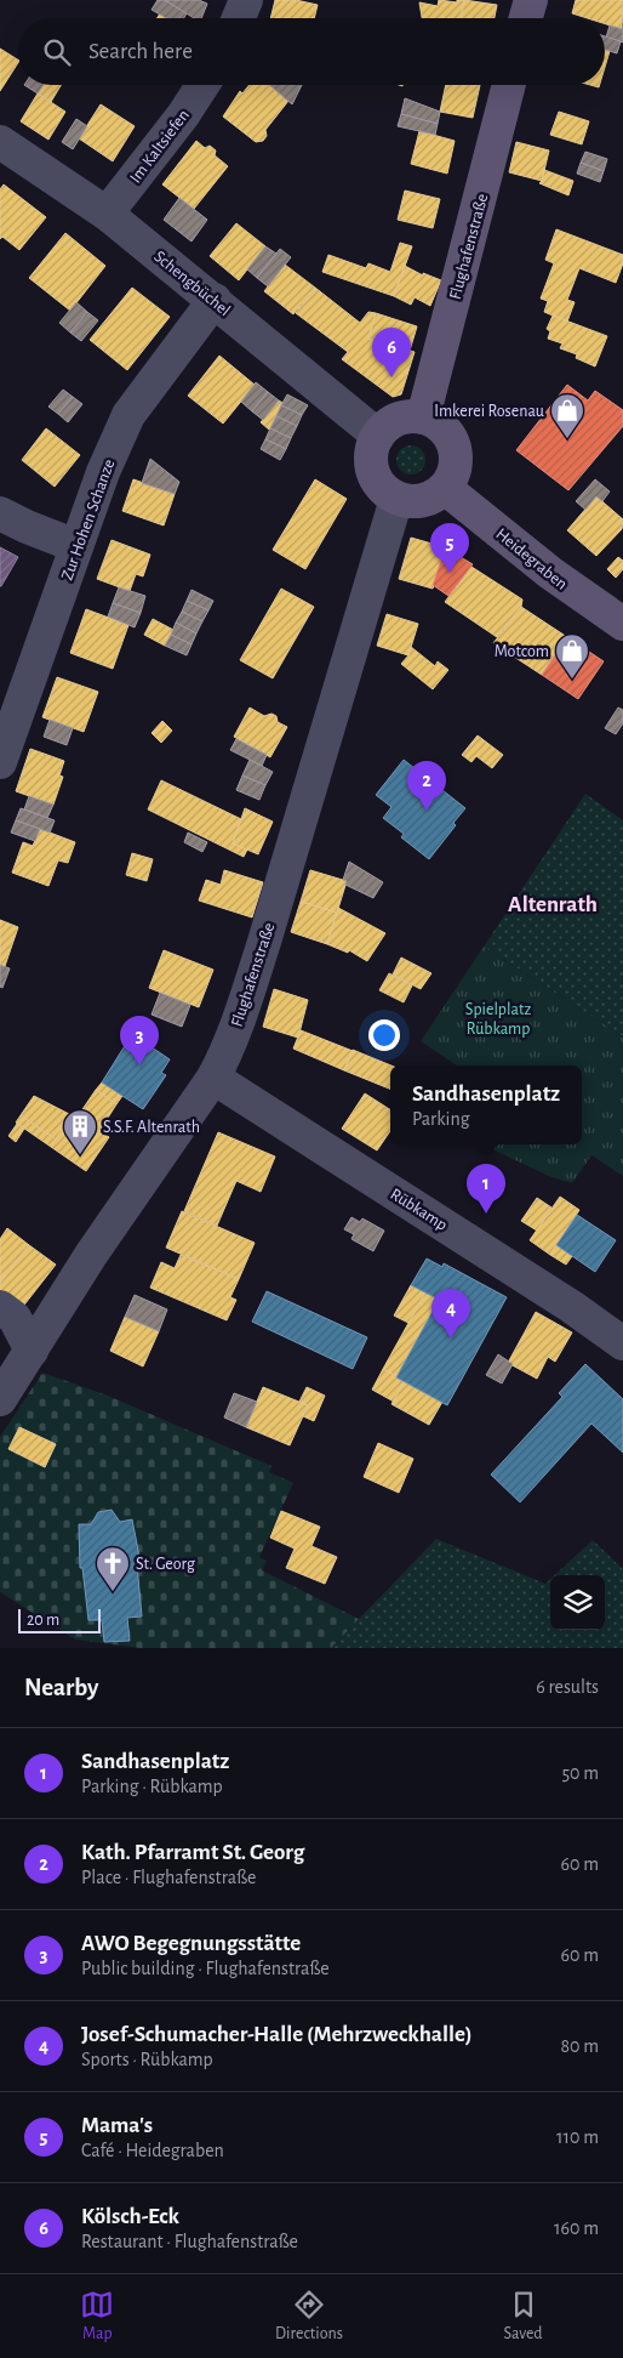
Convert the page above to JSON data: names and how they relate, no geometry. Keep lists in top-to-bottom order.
{
  "streets": {
    "main road": ["Flughafenstraße", "Heidegraben"],
    "street": [
      "Im Kaltsiefen",
      "Schengbüchel",
      "Zur Hohen Schanze",
      "Rübkamp"
    ]
  },
  "crossings": [
    ["Im Kaltsiefen", "Schengbüchel"],
    ["Flughafenstraße", "Schengbüchel"],
    ["Flughafenstraße", "Heidegraben"],
    ["Flughafenstraße", "Rübkamp"],
    ["Schengbüchel", "Zur Hohen Schanze"],
    ["Schengbüchel", "Heidegraben"]
  ],
  "districts": ["Altenrath"],
  "parks": ["Spielplatz Rübkamp"],
  "places": {
    "shop": ["Imkerei Rosenau", "Motcom"],
    "building": ["S.S.F. Altenrath"],
    "church": ["St. Georg"]
  },
  "scale_bar": "20 m",
  "page": {
    "search": "Search here",
    "pins": [
      "6",
      "5",
      "2",
      "3",
      "1",
      "4"
    ],
    "popup": ["Sandhasenplatz", "Parking"],
    "scale": "20 m",
    "heading": ["Nearby", "6 results"],
    "list": [
      {
        "mark": "1",
        "name": "Sandhasenplatz",
        "note": "Parking · Rübkamp",
        "value": "50 m"
      },
      {
        "mark": "2",
        "name": "Kath. Pfarramt St. Georg",
        "note": "Place · Flughafenstraße",
        "value": "60 m"
      },
      {
        "mark": "3",
        "name": "AWO Begegnungsstätte",
        "note": "Public building · Flughafenstraße",
        "value": "60 m"
      },
      {
        "mark": "4",
        "name": "Josef-Schumacher-Halle (Mehrzweckhalle)",
        "note": "Sports · Rübkamp",
        "value": "80 m"
      },
      {
        "mark": "5",
        "name": "Mama's",
        "note": "Café · Heidegraben",
        "value": "110 m"
      },
      {
        "mark": "6",
        "name": "Kölsch-Eck",
        "note": "Restaurant · Flughafenstraße",
        "value": "160 m"
      }
    ],
    "nav": ["Map", "Directions", "Saved"]
  }
}
